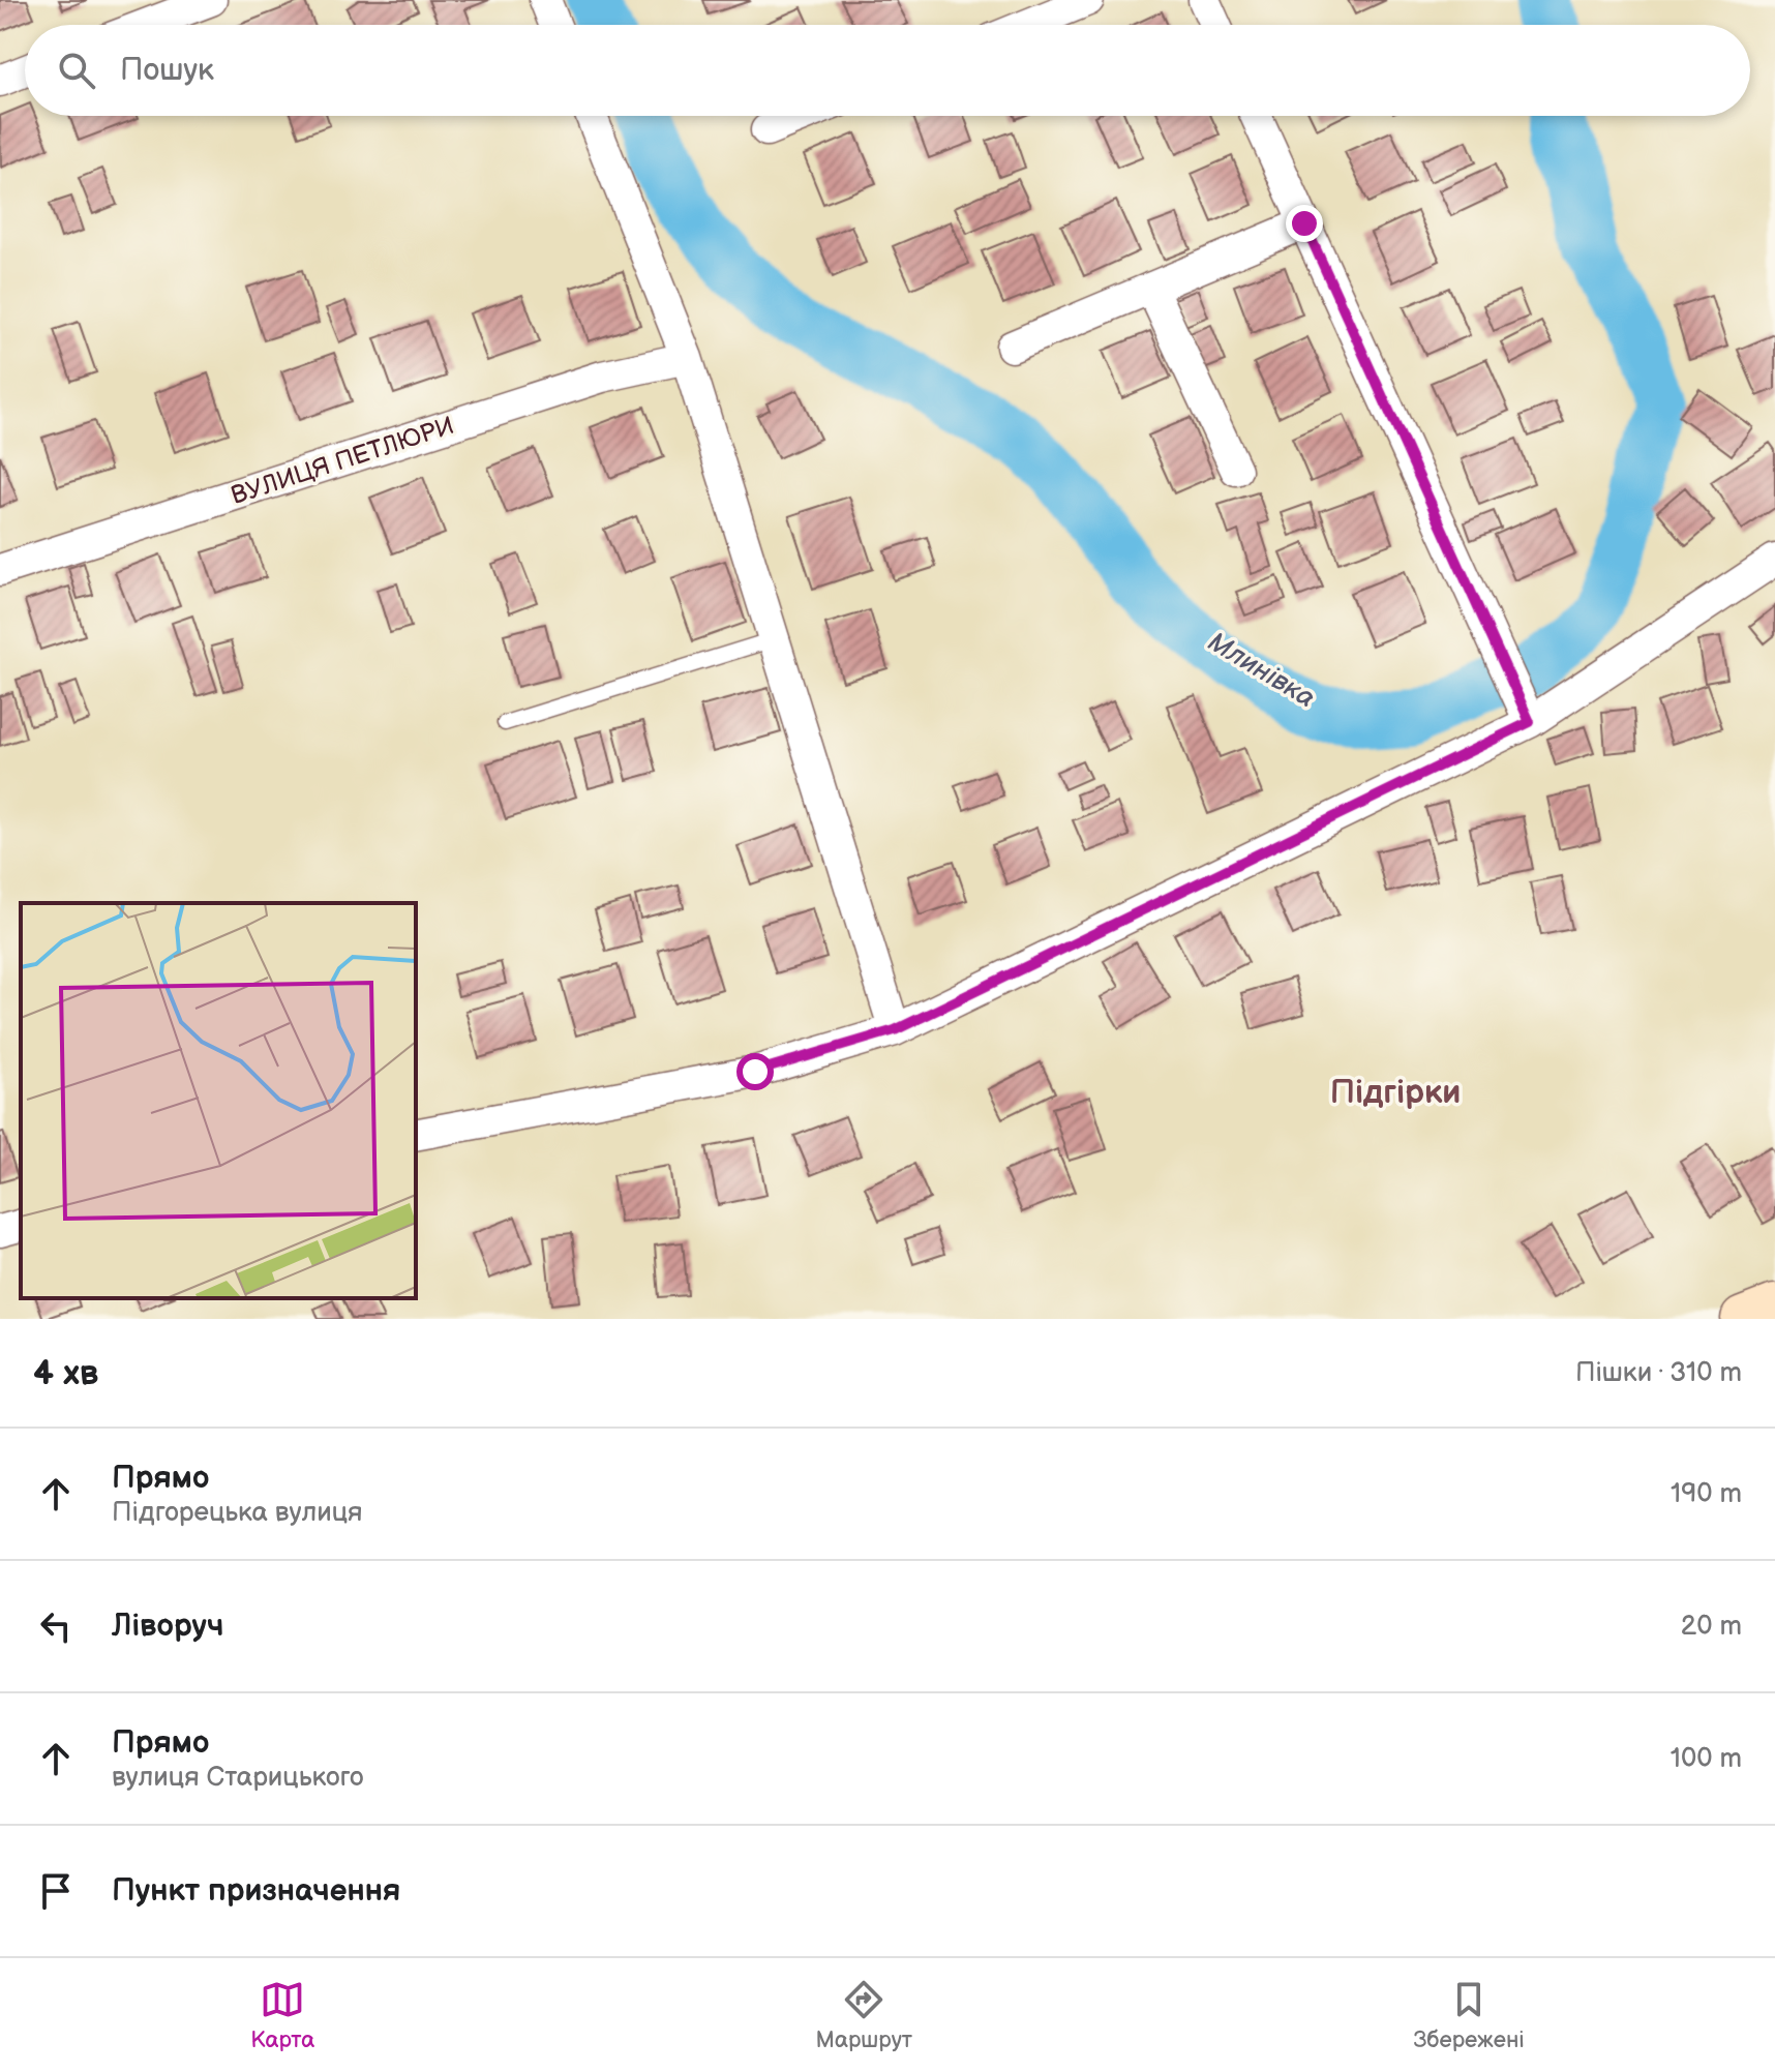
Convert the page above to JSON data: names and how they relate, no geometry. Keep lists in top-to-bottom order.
{
  "streets": {
    "street": ["ВУЛИЦЯ ПЕТЛЮРИ"]
  },
  "districts": ["Підгірки"],
  "water": ["Млинівка"],
  "page": {
    "search": "Пошук",
    "heading": ["4 хв", "Пішки · 310 m"],
    "list": [
      ["Прямо", "Підгорецька вулиця", "190 m"],
      ["Ліворуч", "20 m"],
      ["Прямо", "вулиця Старицького", "100 m"],
      "Пункт призначення"
    ],
    "nav": ["Карта", "Маршрут", "Збережені"]
  }
}
